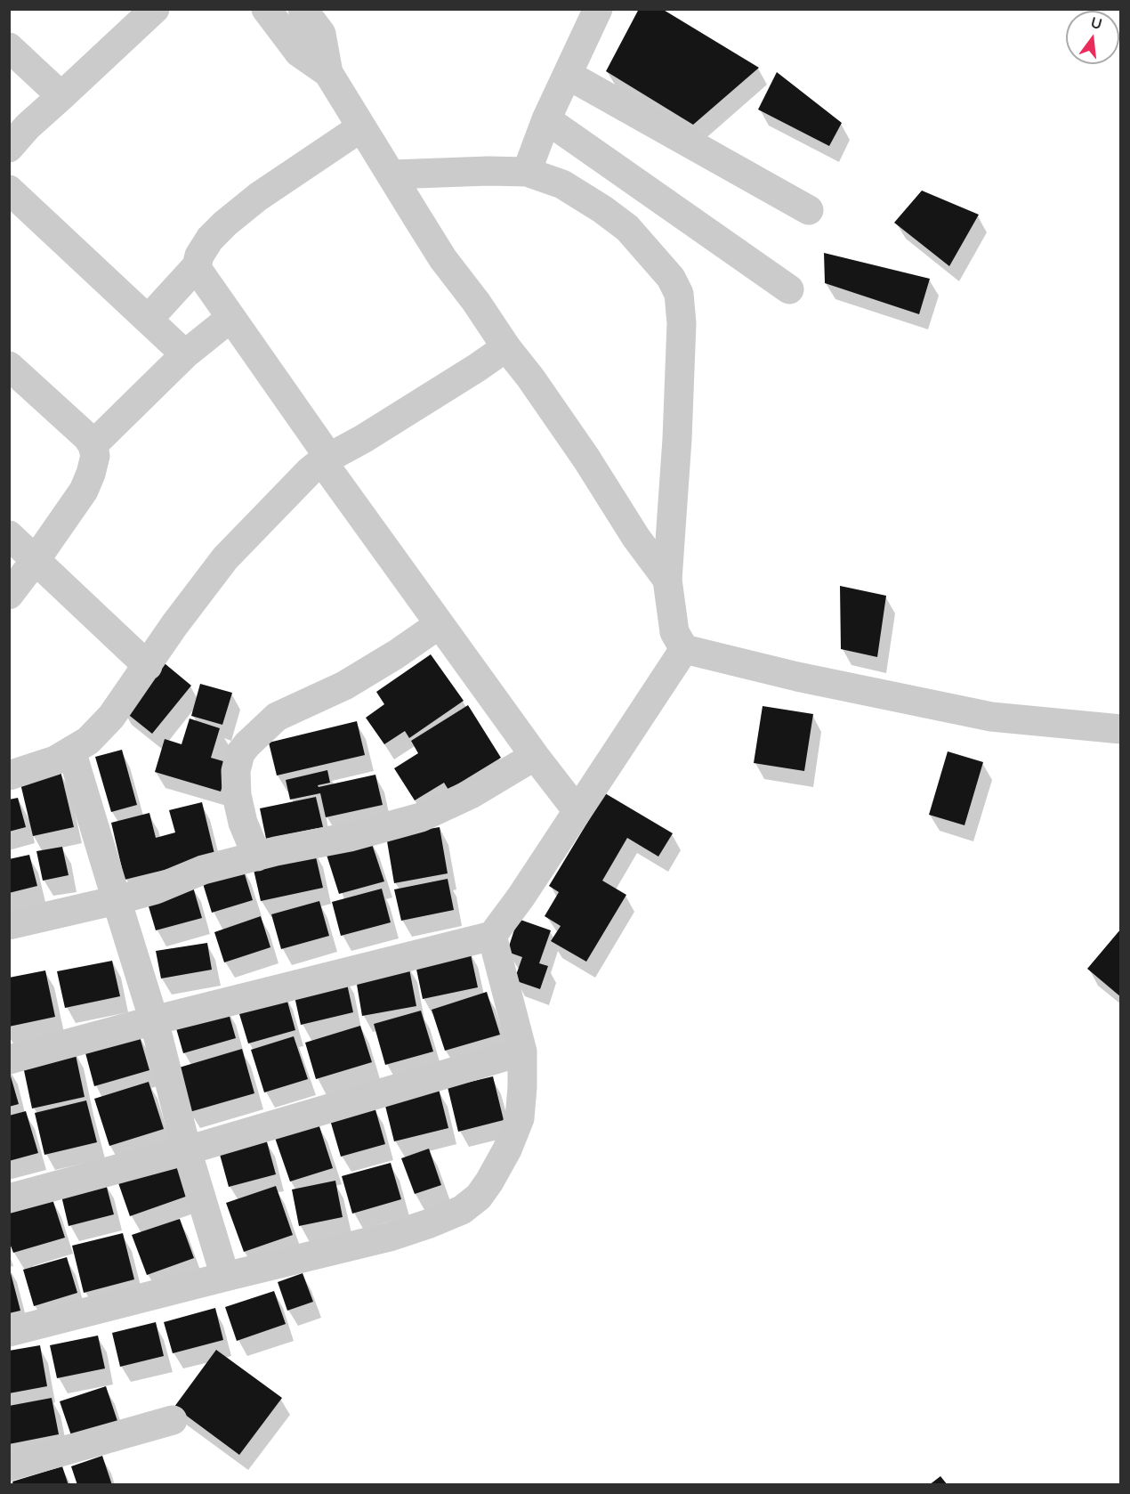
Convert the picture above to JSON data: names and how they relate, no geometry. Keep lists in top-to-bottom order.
{
  "north": "top"
}
